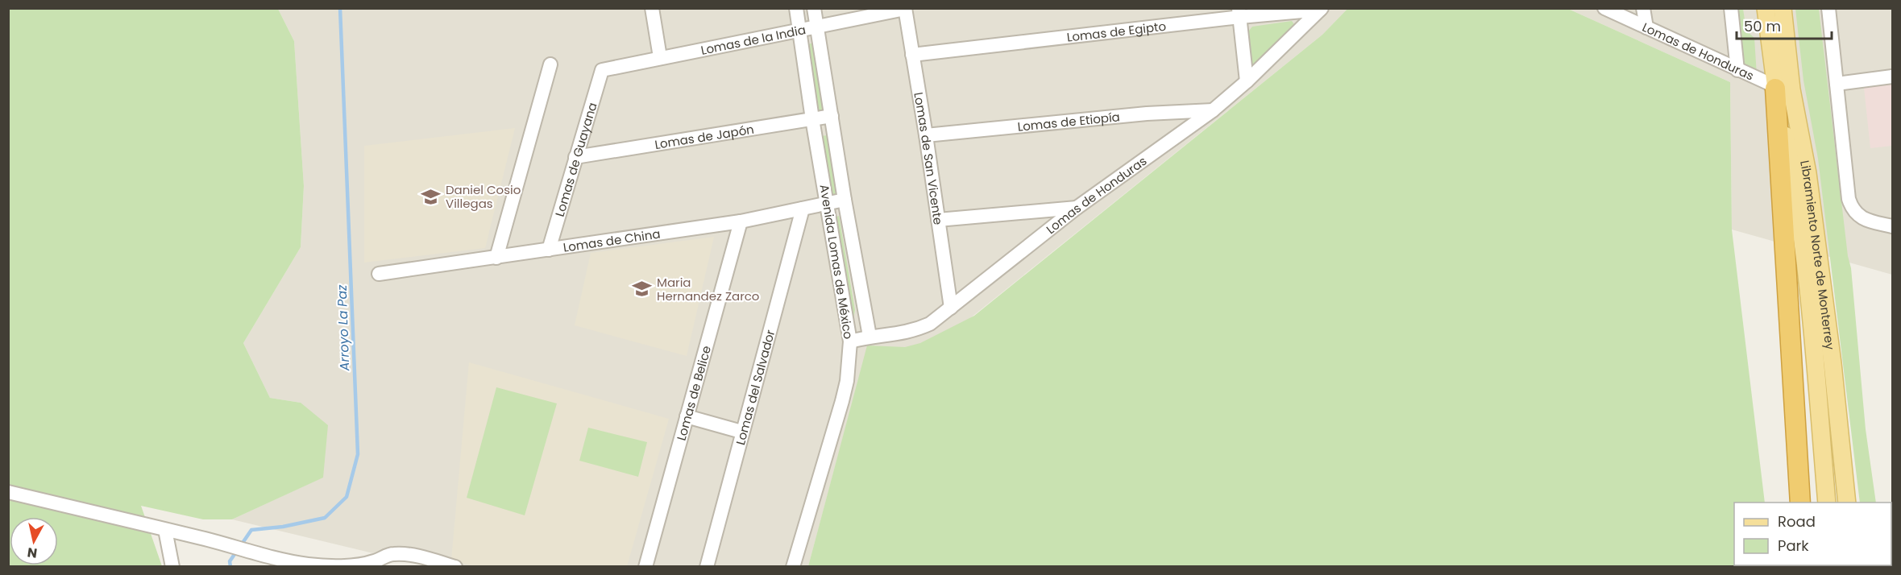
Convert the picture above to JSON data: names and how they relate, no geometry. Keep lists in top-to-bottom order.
{
  "streets": {
    "main road": ["Libramiento Norte de Monterrey"],
    "street": [
      "Lomas de Egipto",
      "Lomas de la India",
      "Lomas de Honduras",
      "Lomas de Etiopía",
      "Lomas de Japón",
      "Lomas de San Vicente",
      "Lomas de Guayana",
      "Lomas de China",
      "Avenida Lomas de México",
      "Lomas del Salvador",
      "Lomas de Belice"
    ]
  },
  "crossings": [
    ["Lomas de Egipto", "Lomas de Honduras"],
    ["Lomas de Egipto", "Lomas de San Vicente"],
    ["Lomas de la India", "Lomas de San Vicente"],
    ["Lomas de la India", "Lomas de Guayana"],
    ["Lomas de la India", "Avenida Lomas de México"],
    ["Lomas de Honduras", "Lomas de Etiopía"],
    ["Lomas de Honduras", "Lomas de San Vicente"],
    ["Lomas de Honduras", "Libramiento Norte de Monterrey"],
    ["Lomas de Honduras", "Avenida Lomas de México"],
    ["Lomas de Etiopía", "Lomas de San Vicente"],
    ["Lomas de Japón", "Lomas de Guayana"],
    ["Lomas de Japón", "Avenida Lomas de México"],
    ["Lomas de Guayana", "Lomas de China"],
    ["Lomas de China", "Avenida Lomas de México"],
    ["Lomas de China", "Lomas del Salvador"],
    ["Lomas de China", "Lomas de Belice"]
  ],
  "water": ["Arroyo La Paz"],
  "places": {
    "school or university": ["Daniel Cosio Villegas", "Maria Hernandez Zarco"]
  },
  "legend": ["Road", "Park"],
  "scale_bar": "50 m",
  "north": "bottom"
}
